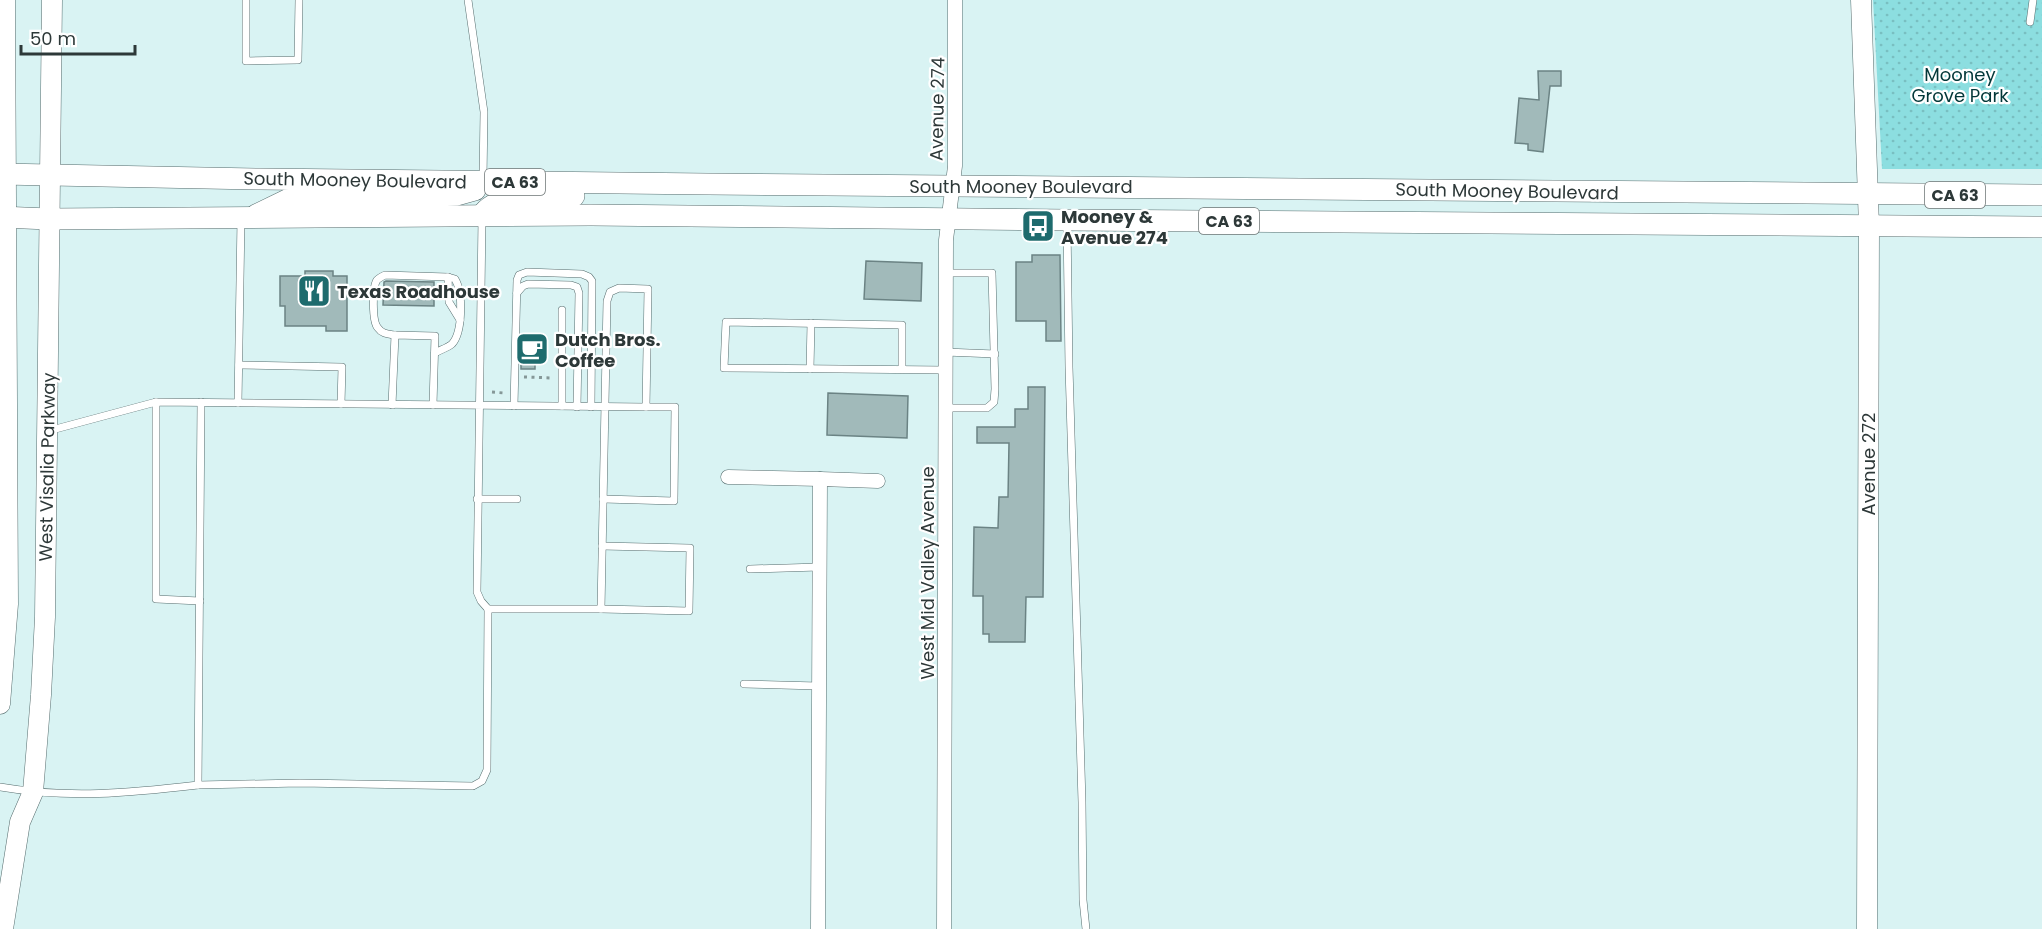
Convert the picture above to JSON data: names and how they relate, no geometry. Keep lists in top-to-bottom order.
{
  "streets": {
    "main road": ["South Mooney Boulevard", "CA 63"],
    "street": [
      "Avenue 274",
      "Avenue 272",
      "West Visalia Parkway",
      "West Mid Valley Avenue"
    ]
  },
  "crossings": [
    ["Avenue 274", "South Mooney Boulevard"],
    ["Avenue 274", "West Mid Valley Avenue"],
    ["South Mooney Boulevard", "Avenue 272"],
    ["South Mooney Boulevard", "West Visalia Parkway"],
    ["South Mooney Boulevard", "West Mid Valley Avenue"]
  ],
  "parks": ["Mooney Grove Park"],
  "places": {
    "bus stop": ["Mooney & Avenue 274"],
    "restaurant": ["Texas Roadhouse"],
    "cafe": ["Dutch Bros. Coffee"]
  },
  "scale_bar": "50 m"
}
